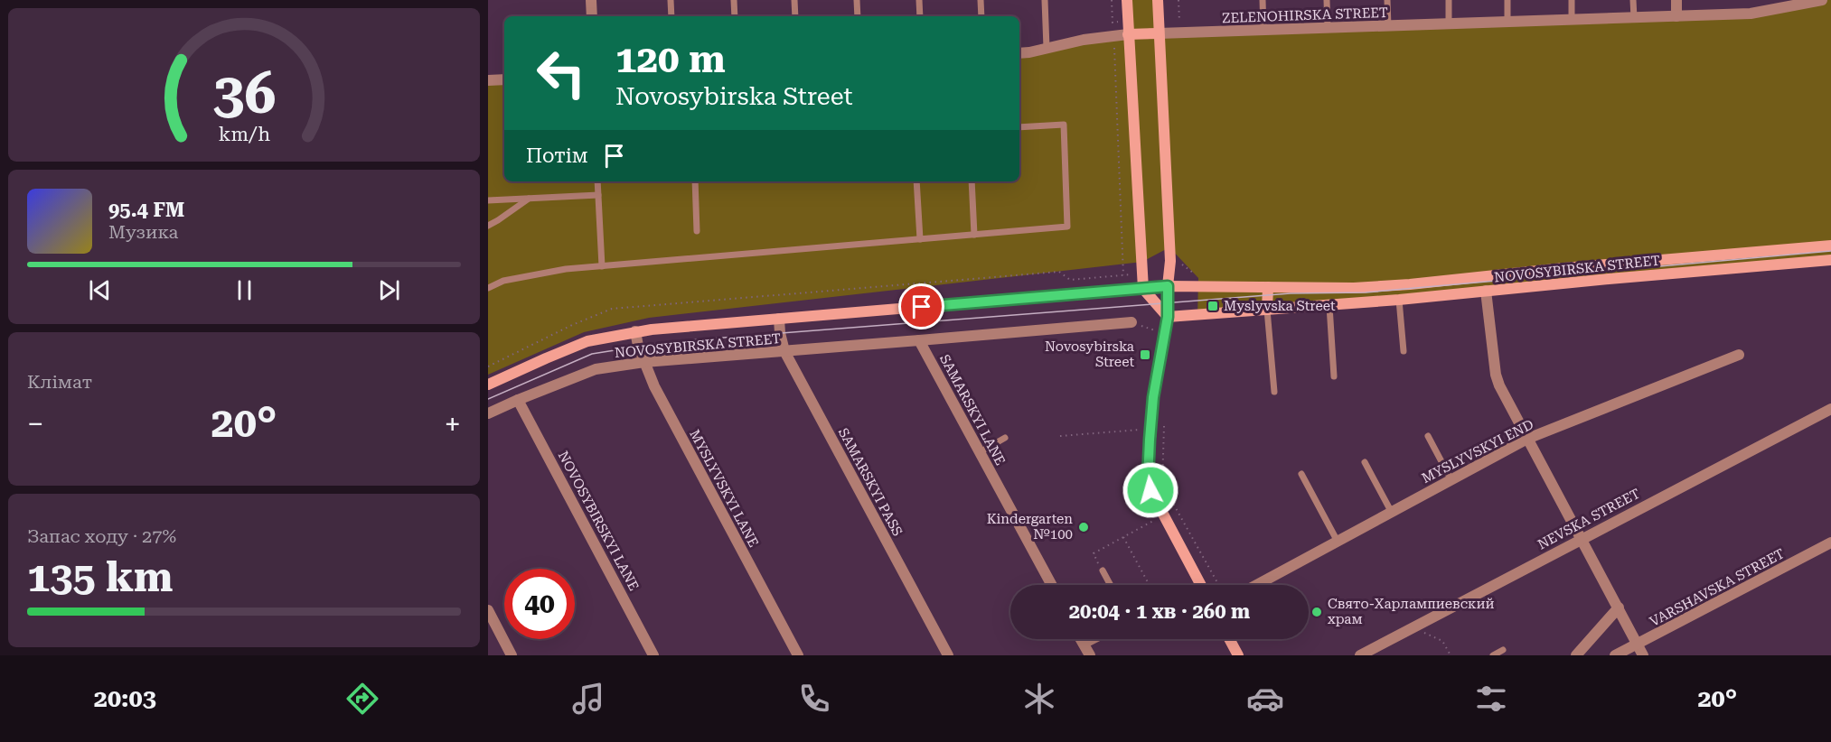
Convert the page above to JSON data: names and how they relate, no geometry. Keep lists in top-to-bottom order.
{
  "streets": {
    "main road": ["ZELENOHIRSKA STREET", "NOVOSYBIRSKA STREET"],
    "street": [
      "SAMARSKYI LANE",
      "MYSLYVSKYI END",
      "SAMARSKYI PASS",
      "MYSLYVSKYI LANE",
      "NEVSKA STREET",
      "NOVOSYBIRSKYI LANE",
      "VARSHAVSKA STREET"
    ]
  },
  "crossings": [
    ["NOVOSYBIRSKA STREET", "SAMARSKYI LANE"],
    ["NOVOSYBIRSKA STREET", "SAMARSKYI PASS"],
    ["NOVOSYBIRSKA STREET", "MYSLYVSKYI LANE"],
    ["NOVOSYBIRSKA STREET", "NOVOSYBIRSKYI LANE"]
  ],
  "places": {
    "transit": ["Myslyvska Street", "Novosybirska Street"],
    "other": ["Kindergarten №100", "Свято-Харлампиевский храм"]
  },
  "page": {
    "turn": ["120 m", "Novosybirska Street"],
    "then": "Потім",
    "song": ["95.4 FM", "Музика"],
    "tile": [
      "Клімат",
      ["Запас ходу · 27%", "135 km"]
    ],
    "heat": ["−", "20°", "+"],
    "limit": "40",
    "trip": "20:04 · 1 хв · 260 m",
    "tabs": ["20:03", "20°"],
    "gauge": ["36", "km/h"]
  }
}
